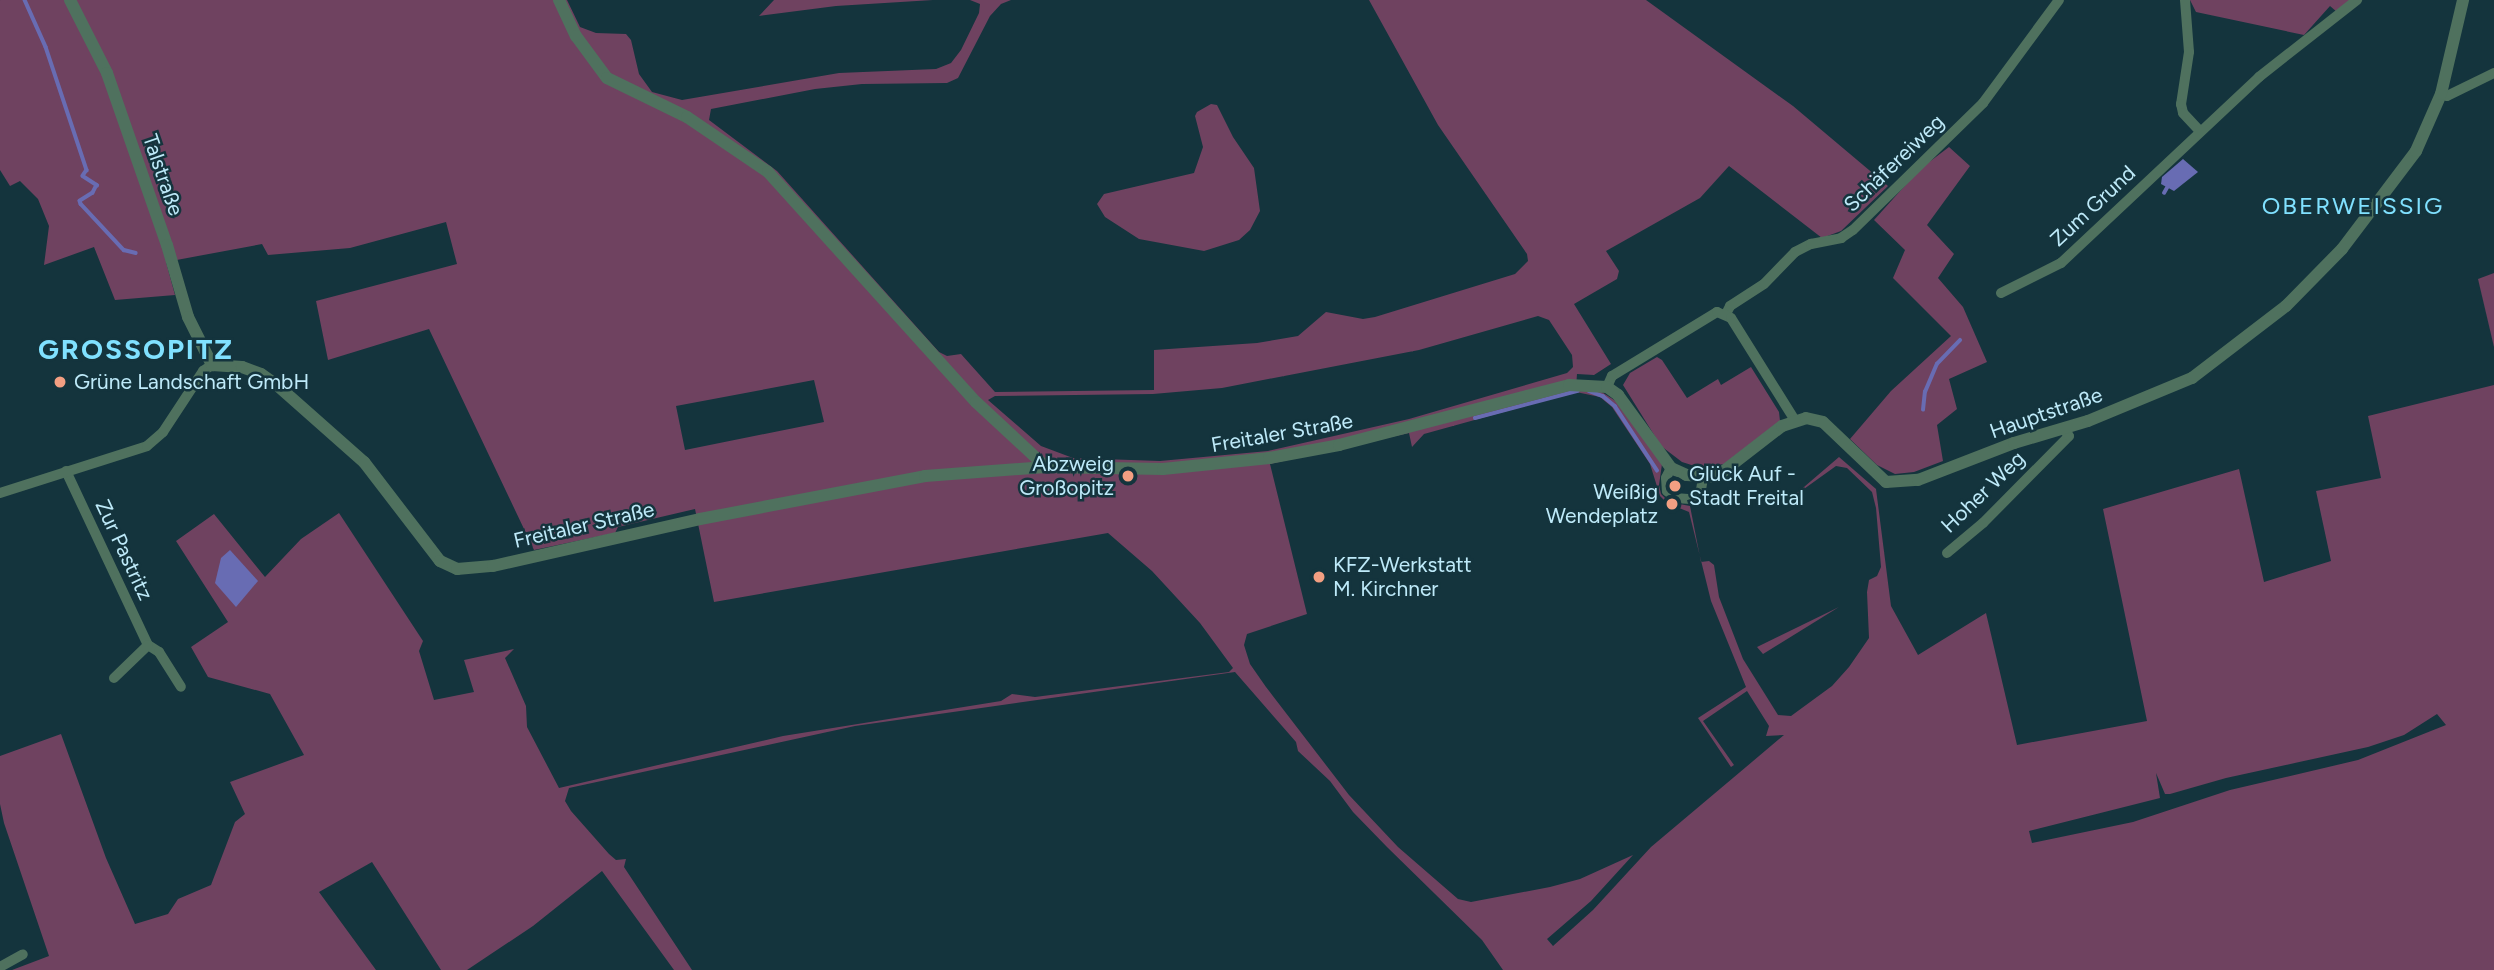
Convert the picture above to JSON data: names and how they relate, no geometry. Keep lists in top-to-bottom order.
{
  "streets": {
    "street": [
      "Schäfereiweg",
      "Talstraße",
      "Zum Grund",
      "Hauptstraße",
      "Freitaler Straße",
      "Hoher Weg",
      "Zur Pastritz"
    ]
  },
  "crossings": [
    ["Talstraße", "Freitaler Straße"],
    ["Hauptstraße", "Hoher Weg"]
  ],
  "districts": ["OBERWEISSIG", "GROSSOPITZ"],
  "places": [
    "Grüne Landschaft GmbH",
    "Abzweig Großopitz",
    "Glück Auf - Stadt Freital",
    "Weißig Wendeplatz",
    "KFZ-Werkstatt M. Kirchner"
  ]
}
